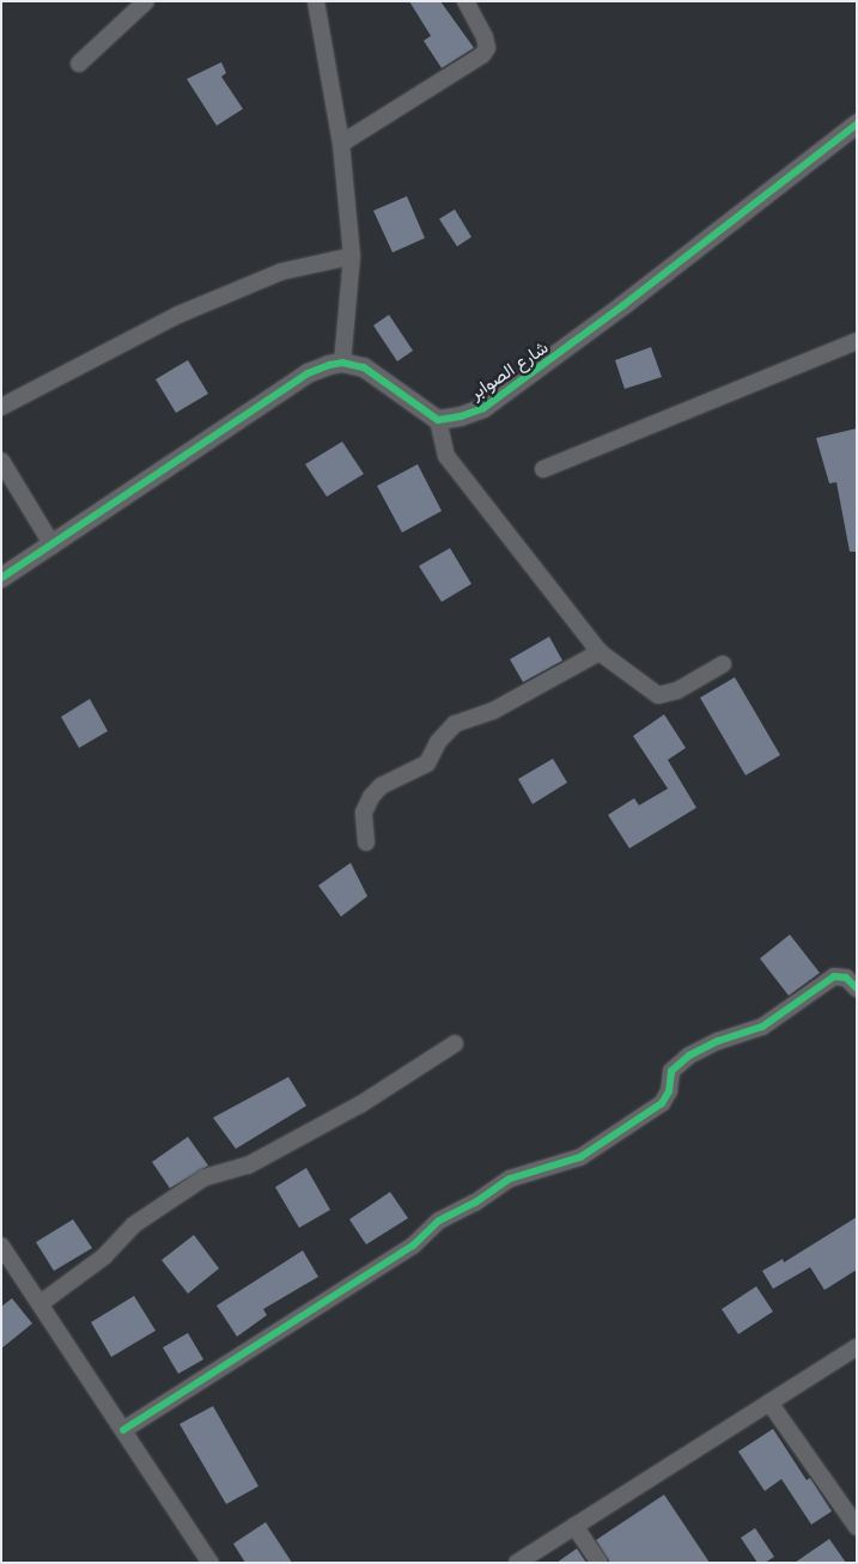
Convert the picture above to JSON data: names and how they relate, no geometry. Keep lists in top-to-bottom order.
{
  "streets": {
    "street": ["شارع الصوابر"]
  }
}
